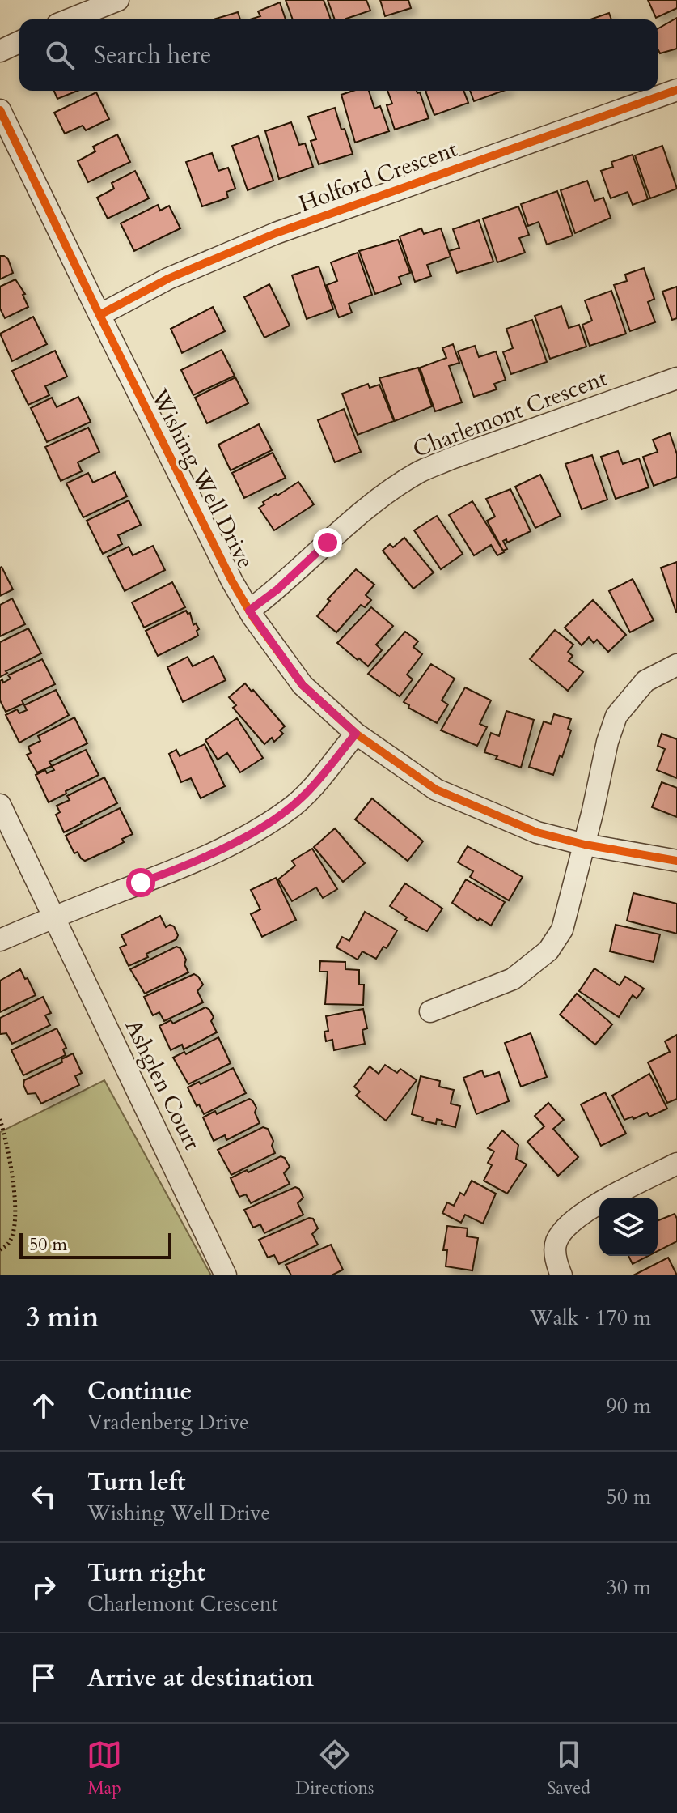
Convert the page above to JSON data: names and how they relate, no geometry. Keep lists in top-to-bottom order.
{
  "streets": {
    "street": [
      "Holford Crescent",
      "Charlemont Crescent",
      "Wishing Well Drive",
      "Ashglen Court"
    ]
  },
  "crossings": [
    ["Holford Crescent", "Wishing Well Drive"],
    ["Charlemont Crescent", "Wishing Well Drive"]
  ],
  "scale_bar": "50 m",
  "page": {
    "search": "Search here",
    "scale": "50 m",
    "heading": ["3 min", "Walk · 170 m"],
    "list": [
      ["Continue", "Vradenberg Drive", "90 m"],
      ["Turn left", "Wishing Well Drive", "50 m"],
      ["Turn right", "Charlemont Crescent", "30 m"],
      "Arrive at destination"
    ],
    "nav": ["Map", "Directions", "Saved"]
  }
}
